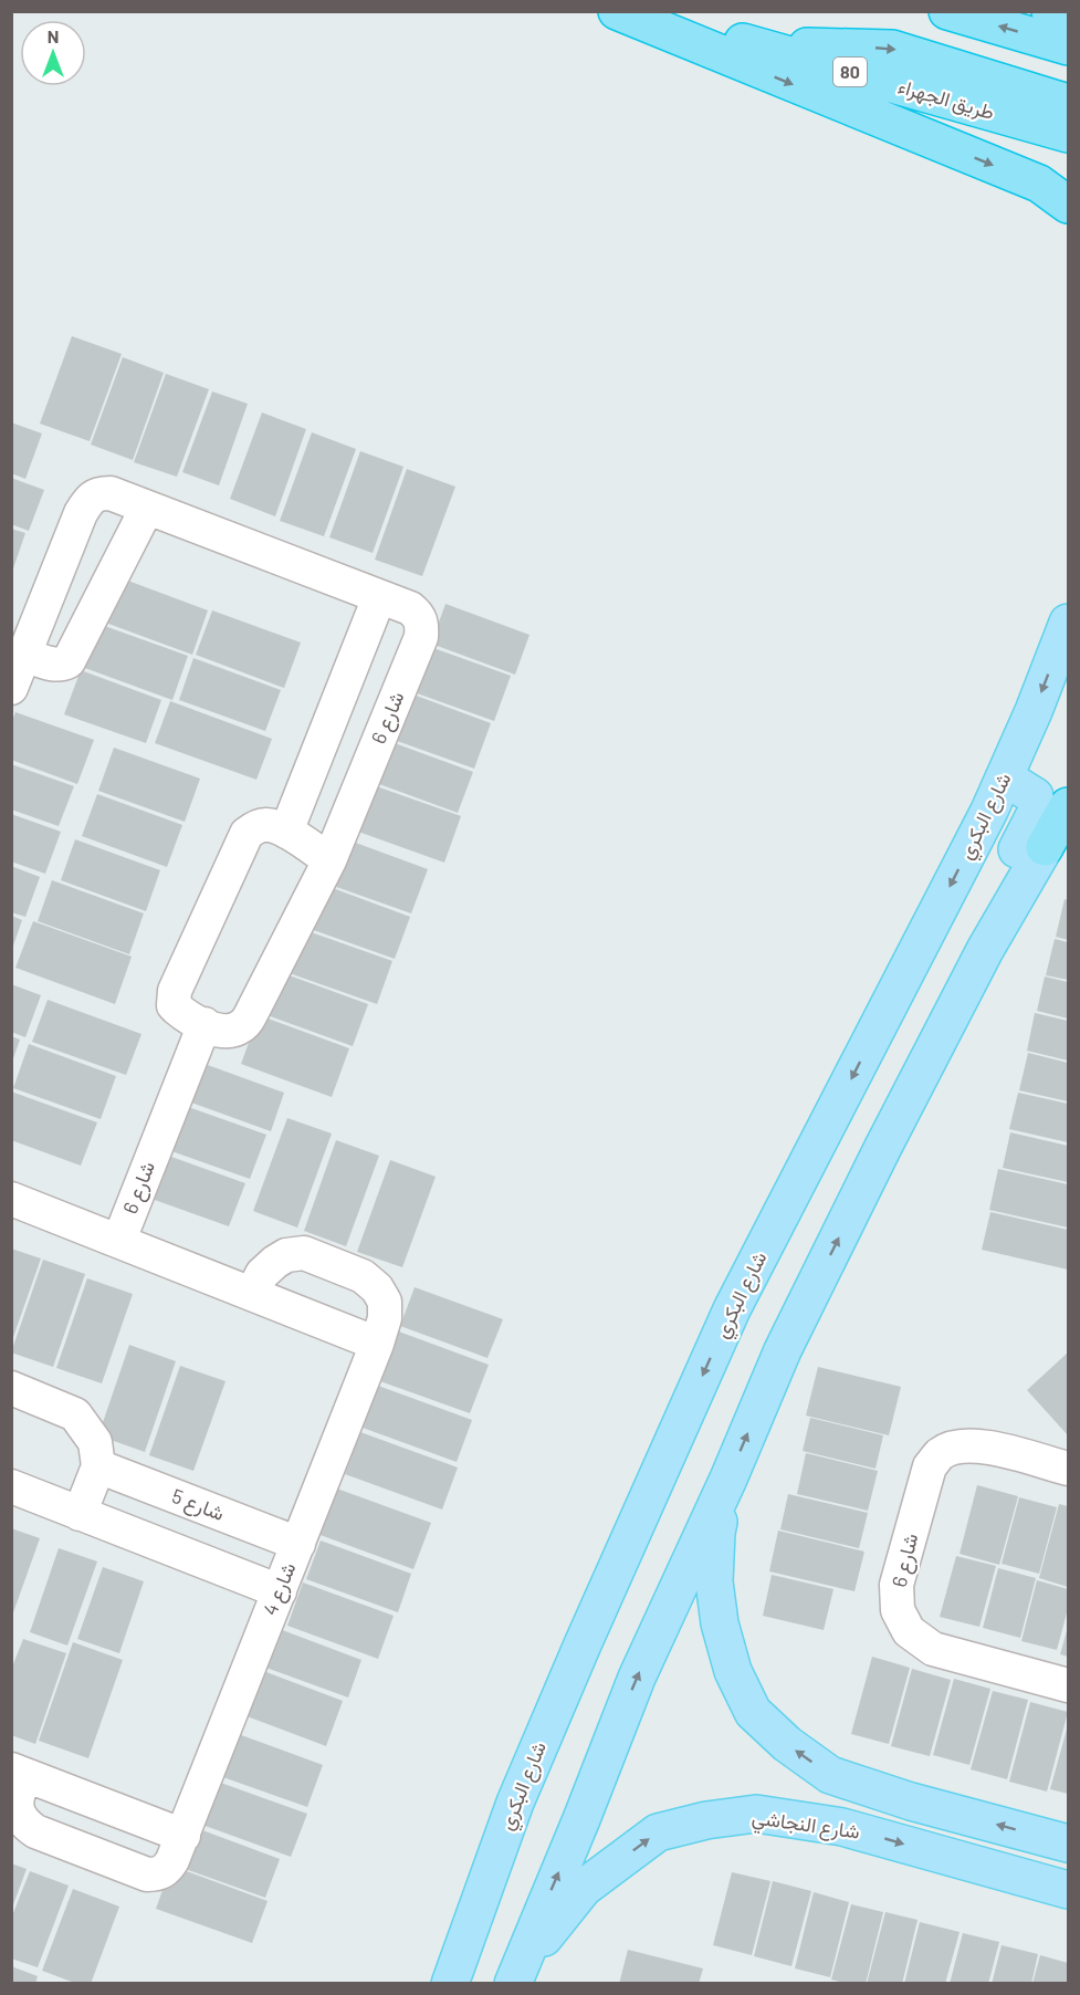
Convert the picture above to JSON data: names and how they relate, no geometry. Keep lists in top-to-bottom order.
{
  "streets": {
    "highway": ["80", "طريق الجهراء"],
    "main road": ["شارع البكري", "شارع النجاشي"],
    "street": ["شارع 6", "شارع 5", "شارع 4"]
  },
  "crossings": [
    ["شارع 5", "شارع 4"]
  ],
  "one_way": ["شارع النجاشي"],
  "north": "top"
}
